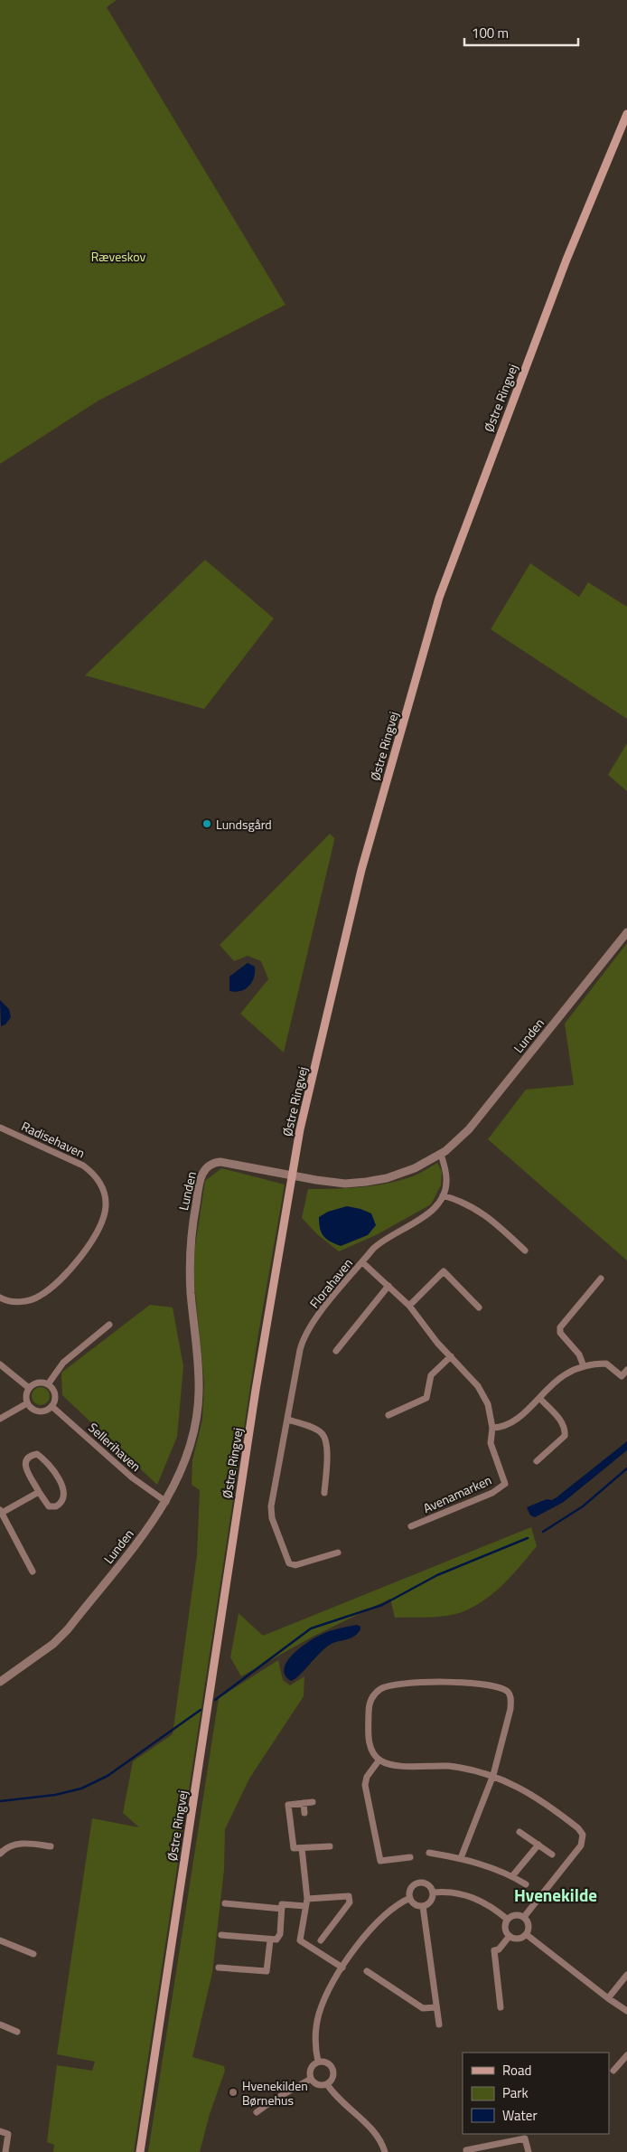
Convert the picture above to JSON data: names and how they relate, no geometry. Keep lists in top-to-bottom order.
{
  "streets": {
    "main road": ["Østre Ringvej"],
    "street": [
      "Lunden",
      "Radisehaven",
      "Florahaven",
      "Sellerihaven",
      "Avenamarken"
    ]
  },
  "crossings": [
    ["Lunden", "Florahaven"],
    ["Lunden", "Sellerihaven"],
    ["Florahaven", "Avenamarken"]
  ],
  "districts": ["Hvenekilde"],
  "parks": ["Ræveskov"],
  "places": ["Lundsgård", "Hvenekilden Børnehus"],
  "legend": ["Road", "Park", "Water"],
  "scale_bar": "100 m"
}
